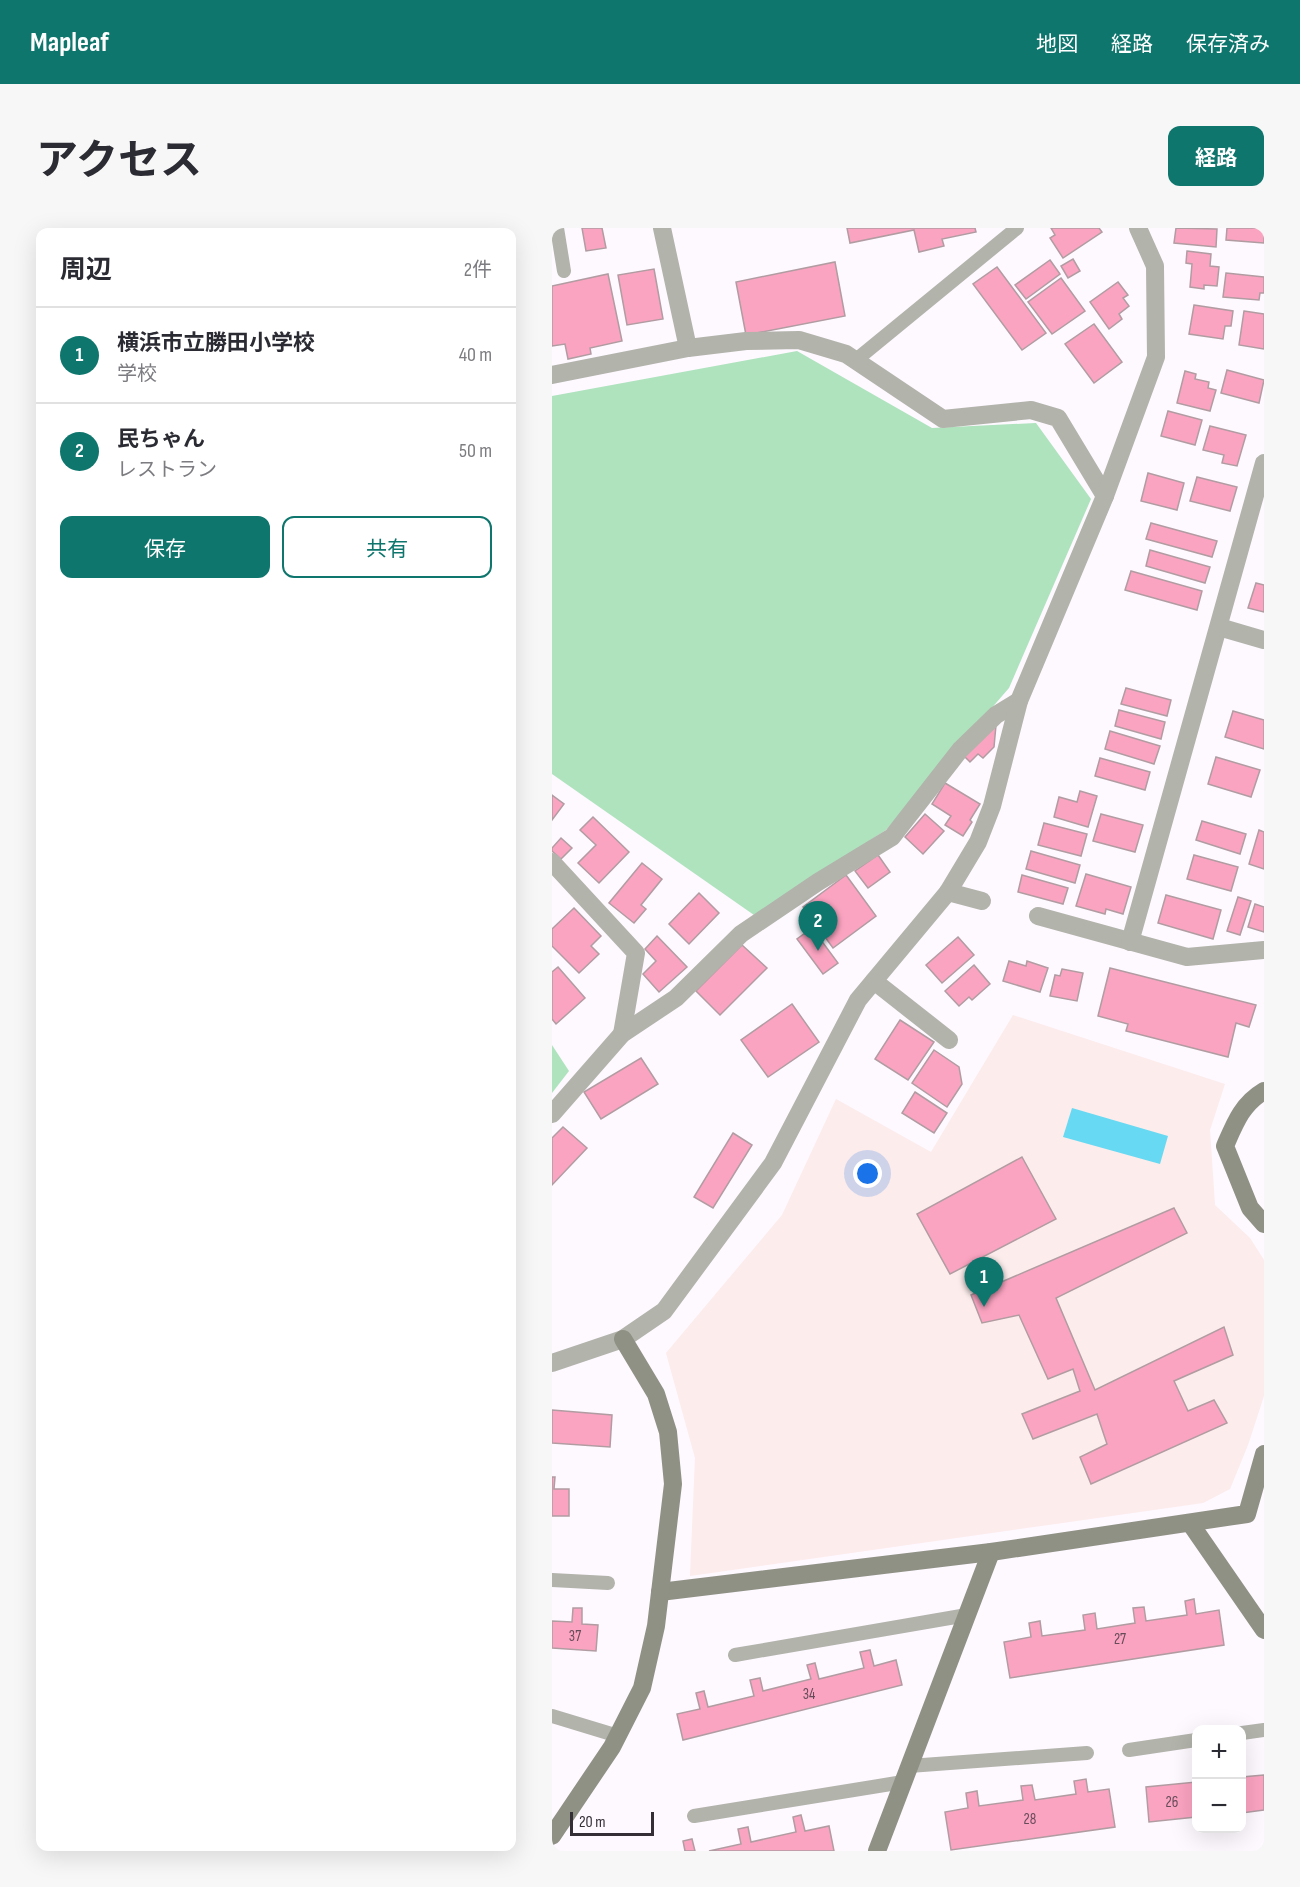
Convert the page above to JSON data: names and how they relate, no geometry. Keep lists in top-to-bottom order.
{
  "house_numbers": [
    "37",
    "27",
    "34",
    "26",
    "28"
  ],
  "scale_bar": "20 m",
  "page": {
    "header": "Mapleaf",
    "nav": ["地図", "経路", "保存済み"],
    "title": "アクセス",
    "buttons": [
      "経路",
      ["保存", "共有"]
    ],
    "heading": ["周辺", "2件"],
    "list": [
      {
        "mark": "1",
        "name": "横浜市立勝田小学校",
        "note": "学校",
        "value": "40 m"
      },
      {
        "mark": "2",
        "name": "民ちゃん",
        "note": "レストラン",
        "value": "50 m"
      }
    ],
    "pins": ["2", "1"],
    "map_buttons": ["+", "−"],
    "scale": "20 m"
  }
}
